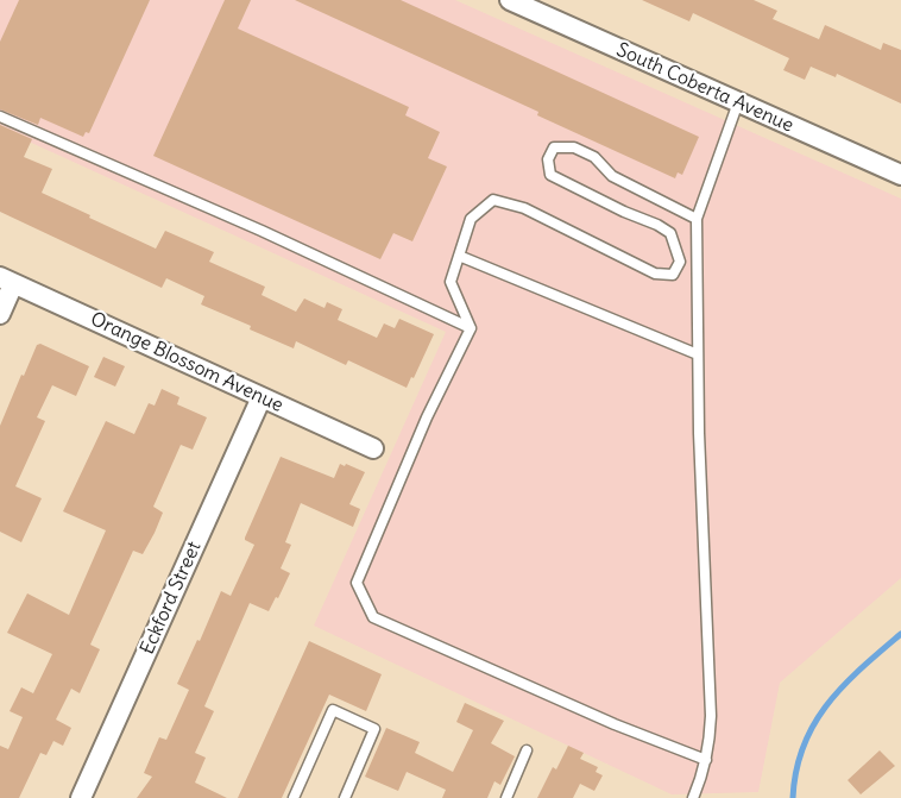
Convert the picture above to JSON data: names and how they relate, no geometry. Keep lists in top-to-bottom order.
{
  "streets": {
    "street": ["South Coberta Avenue", "Orange Blossom Avenue", "Eckford Street"]
  },
  "crossings": [
    ["Orange Blossom Avenue", "Eckford Street"]
  ]
}
